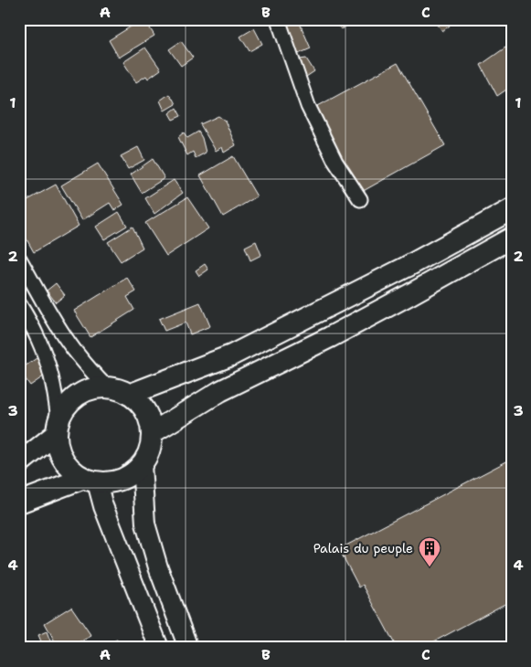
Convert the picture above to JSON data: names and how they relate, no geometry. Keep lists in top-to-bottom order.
{
  "places": {
    "building": ["Palais du peuple"]
  },
  "grid": {
    "columns": ["A", "B", "C"],
    "rows": [
      "1",
      "2",
      "3",
      "4"
    ]
  }
}
